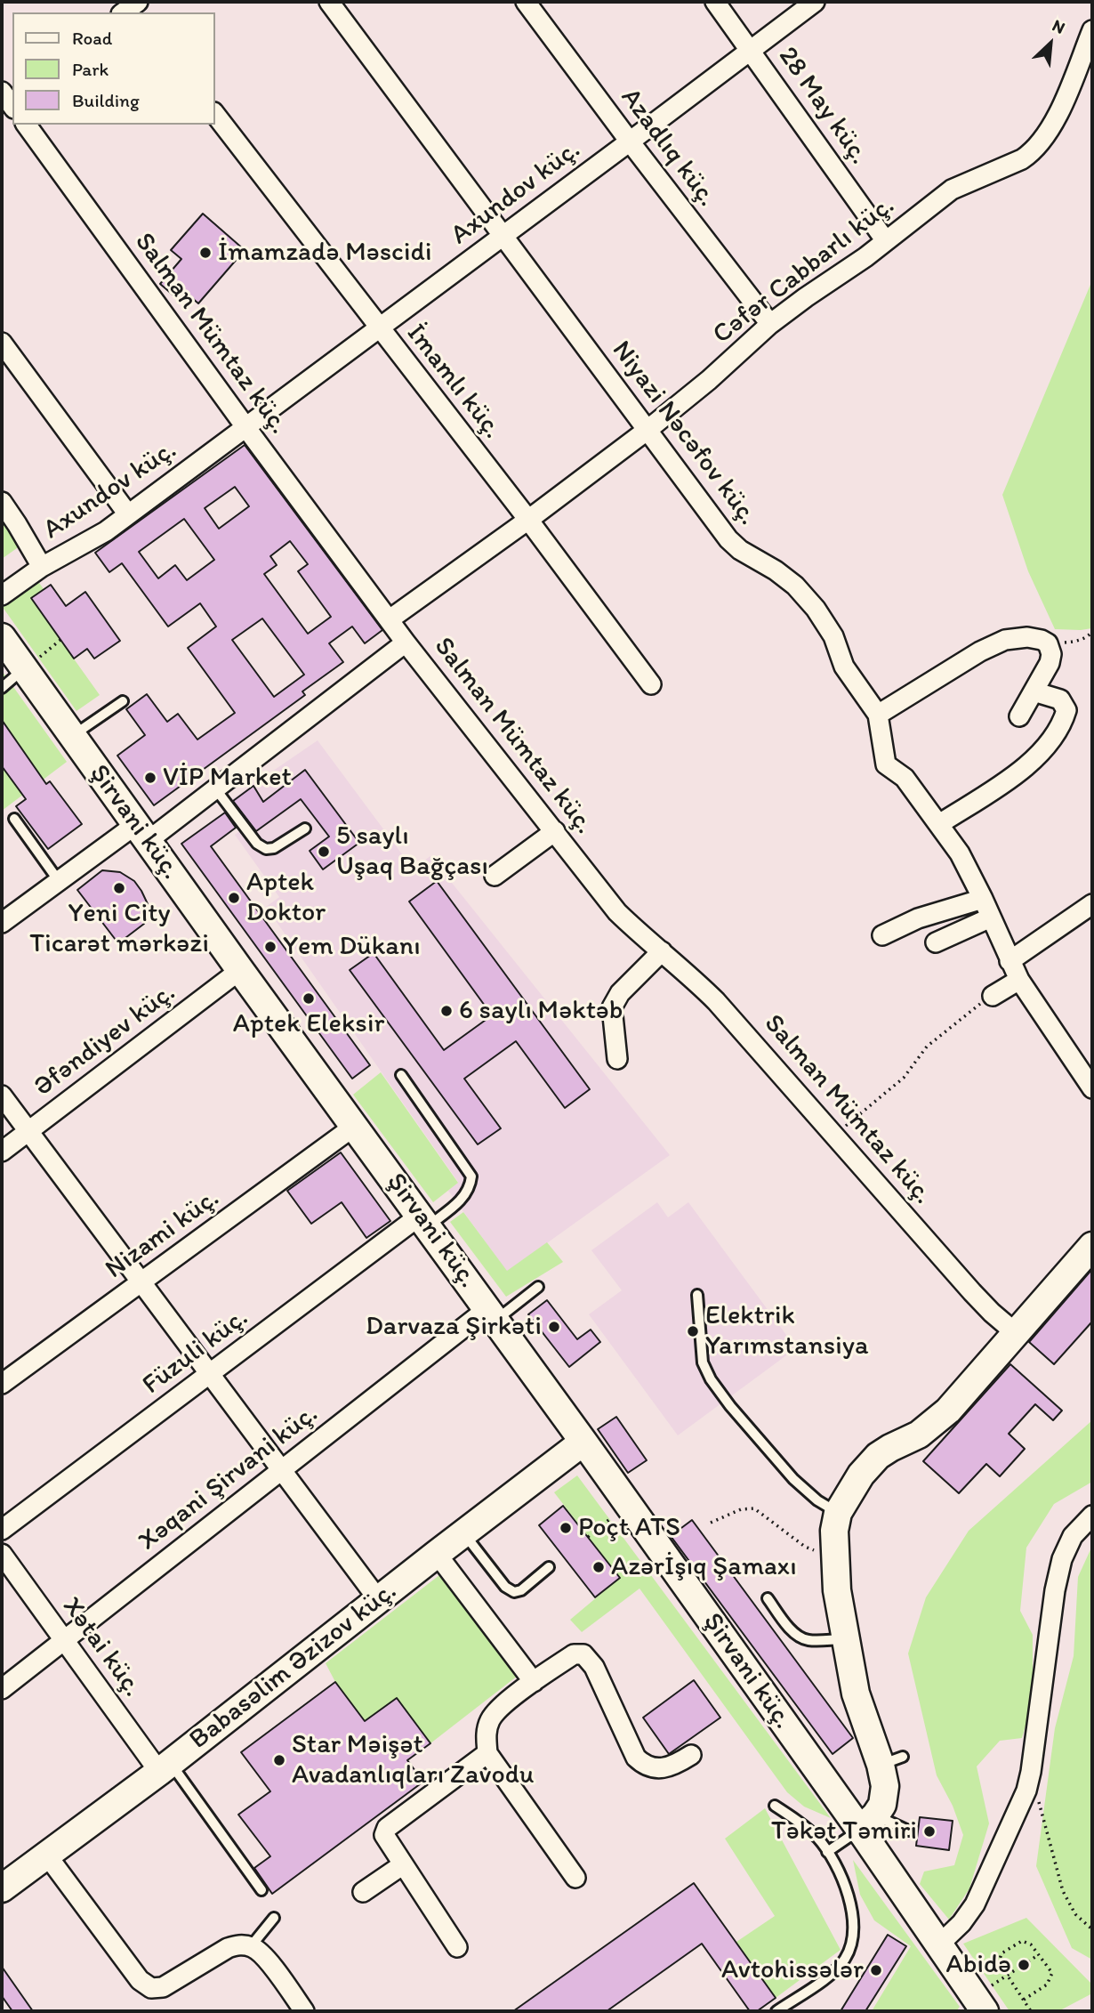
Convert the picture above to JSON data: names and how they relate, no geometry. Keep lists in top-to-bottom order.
{
  "streets": {
    "main road": ["Şirvani küç.", "Babasəlim Əzizov küç."],
    "street": [
      "28 May küç.",
      "Azadlıq küç.",
      "Axundov küç.",
      "Cəfər Cabbarlı küç.",
      "Salman Mümtaz küç.",
      "İmamlı küç.",
      "Niyazi Nəcəfov küç.",
      "Əfəndiyev küç.",
      "Nizami küç.",
      "Füzuli küç.",
      "Xəqani Şirvani küç.",
      "Xətai küç."
    ]
  },
  "crossings": [
    ["28 May küç.", "Axundov küç."],
    ["28 May küç.", "Cəfər Cabbarlı küç."],
    ["Azadlıq küç.", "Axundov küç."],
    ["Azadlıq küç.", "Cəfər Cabbarlı küç."],
    ["Axundov küç.", "Salman Mümtaz küç."],
    ["Axundov küç.", "İmamlı küç."],
    ["Axundov küç.", "Niyazi Nəcəfov küç."],
    ["Cəfər Cabbarlı küç.", "Salman Mümtaz küç."],
    ["Cəfər Cabbarlı küç.", "İmamlı küç."],
    ["Cəfər Cabbarlı küç.", "Niyazi Nəcəfov küç."],
    ["Şirvani küç.", "Əfəndiyev küç."],
    ["Şirvani küç.", "Nizami küç."],
    ["Şirvani küç.", "Füzuli küç."],
    ["Şirvani küç.", "Xəqani Şirvani küç."],
    ["Şirvani küç.", "Babasəlim Əzizov küç."],
    ["Xəqani Şirvani küç.", "Xətai küç."],
    ["Xətai küç.", "Babasəlim Əzizov küç."]
  ],
  "places": [
    "İmamzadə Məscidi",
    "VİP Market",
    "5 saylı Uşaq Bağçası",
    "Yeni City Ticarət mərkəzi",
    "Aptek Doktor",
    "Yem Dükanı",
    "Aptek Eleksir",
    "6 saylı Məktəb",
    "Darvaza Şirkəti",
    "Elektrik Yarımstansiya",
    "Poçt ATS",
    "Azərİşıq Şamaxı",
    "Star Məişət Avadanlıqları Zavodu",
    "Təkət Təmiri",
    "Abidə",
    "Avtohissələr"
  ],
  "legend": ["Road", "Park", "Building"],
  "north": "top right"
}
